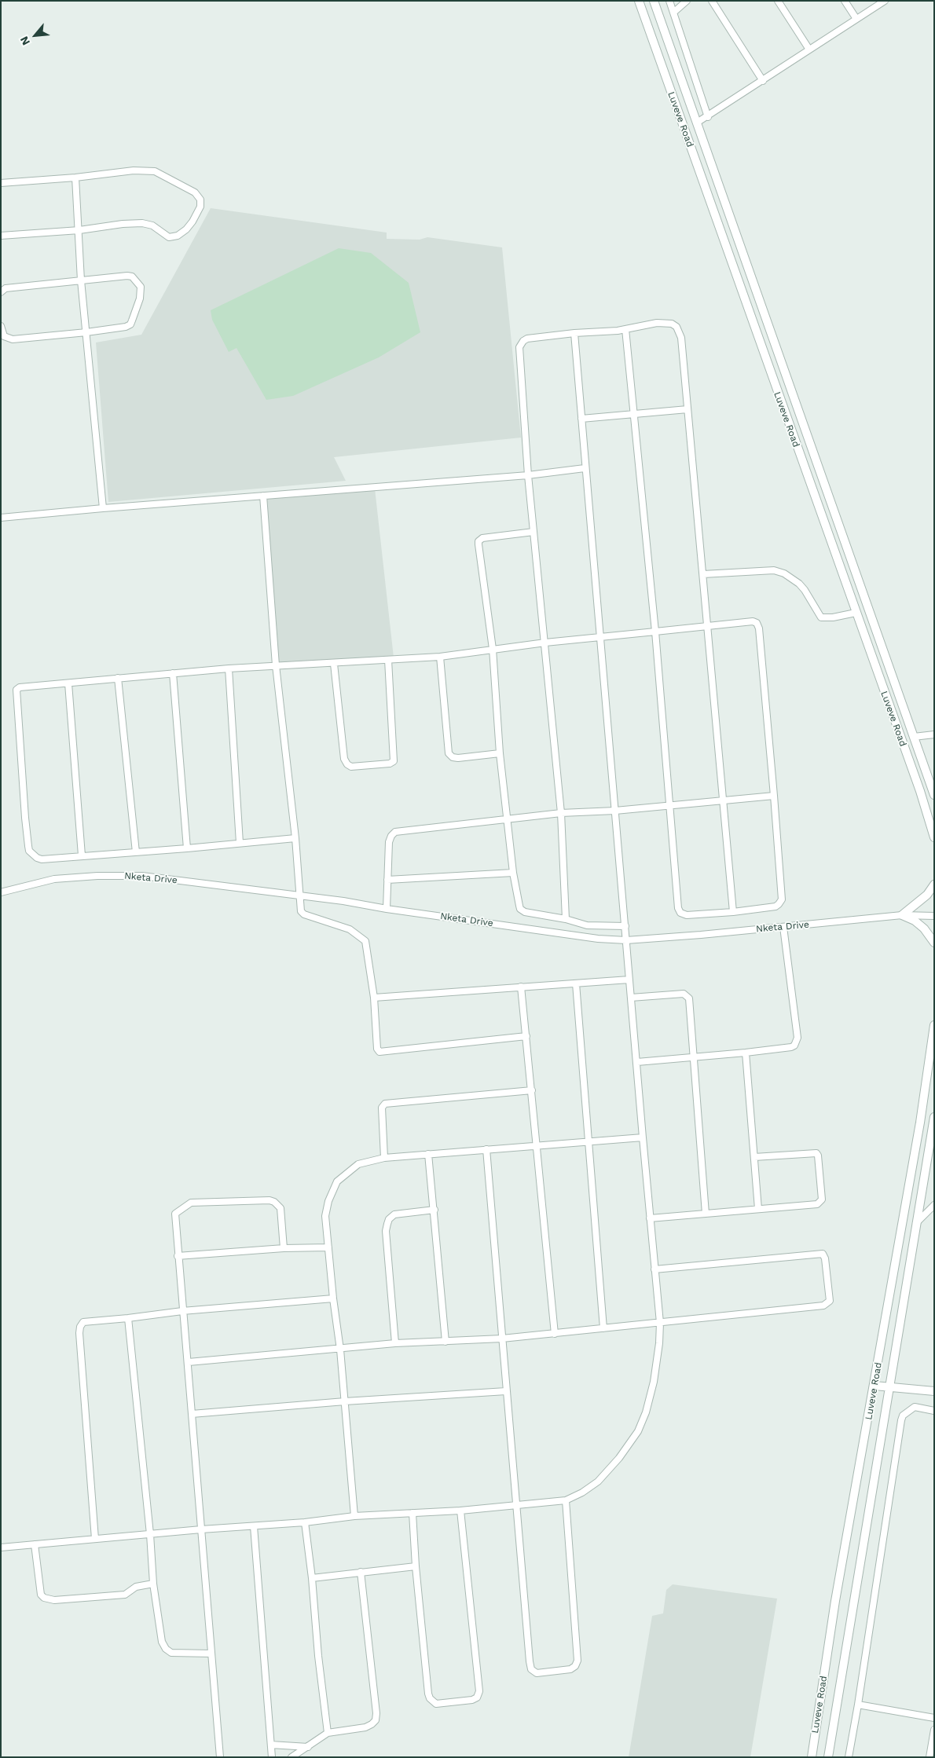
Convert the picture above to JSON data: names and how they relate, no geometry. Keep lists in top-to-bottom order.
{
  "streets": {
    "street": ["Luveve Road", "Nketa Drive"]
  },
  "north": "bottom left"
}
